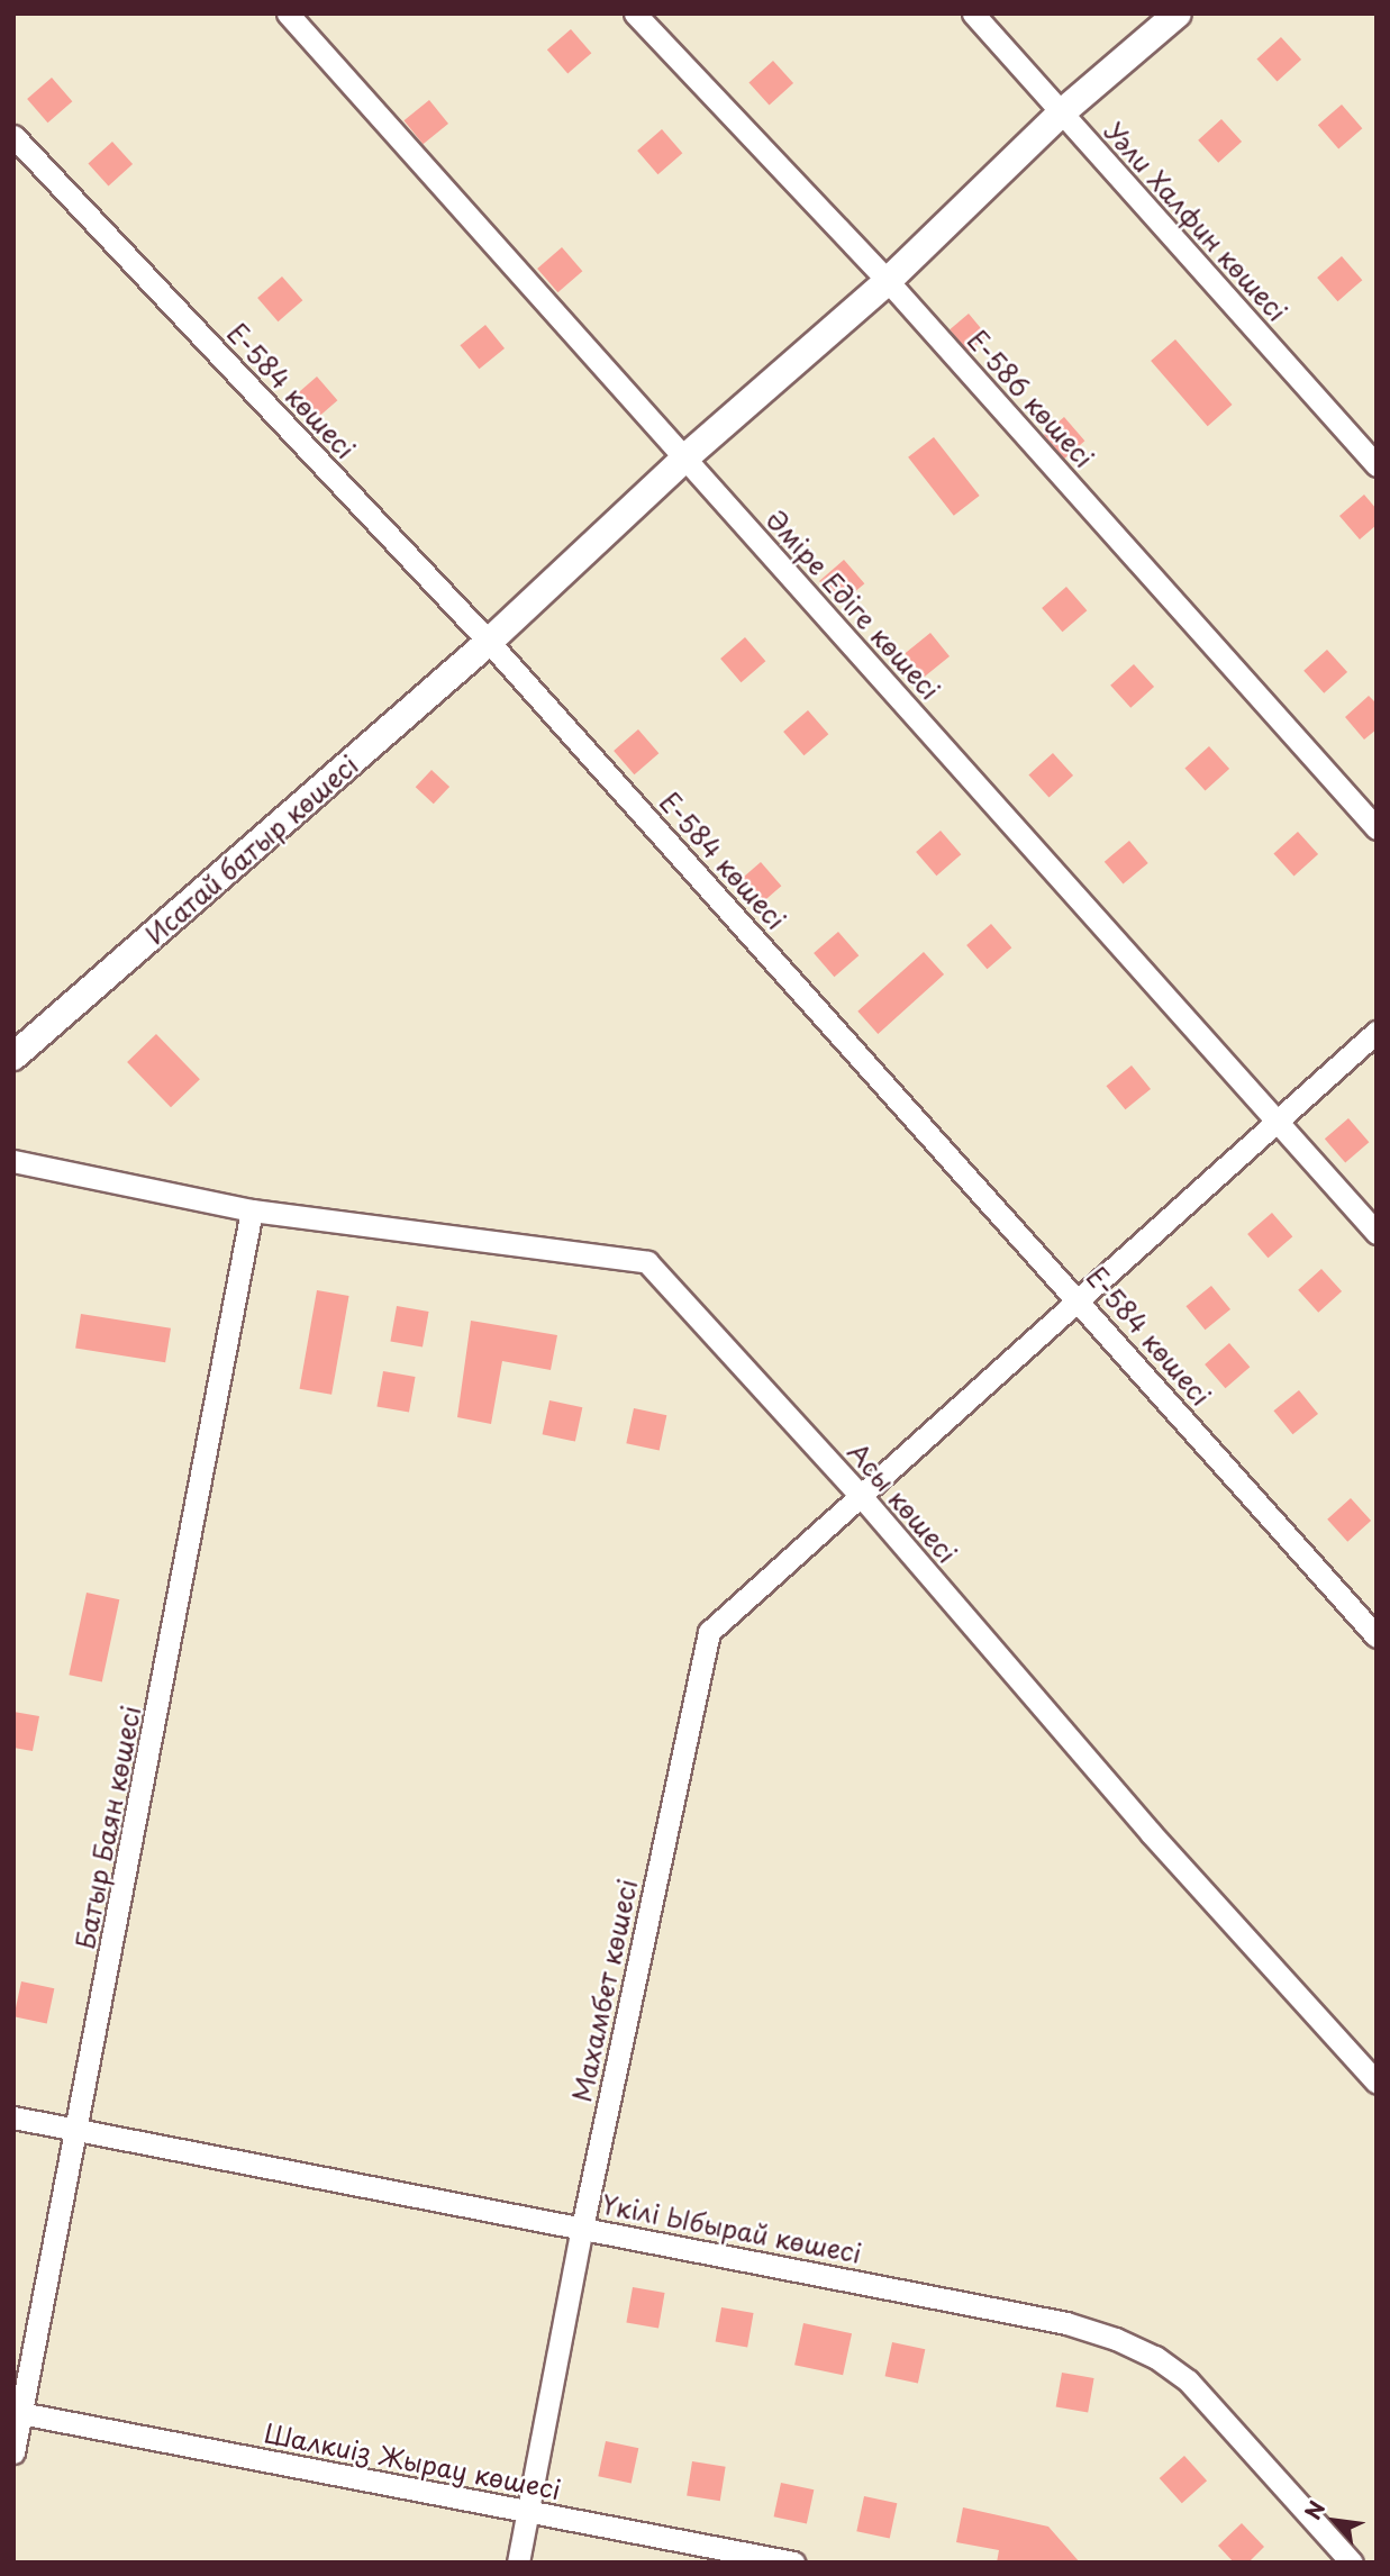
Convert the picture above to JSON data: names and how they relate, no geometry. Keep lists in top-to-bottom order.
{
  "streets": {
    "street": [
      "Уәли Халфин көшесі",
      "Е-584 көшесі",
      "Е-586 көшесі",
      "Әміре Едіге көшесі",
      "Исатай батыр көшесі",
      "Асы көшесі",
      "Батыр Баян көшесі",
      "Махамбет көшесі",
      "Үкілі Ыбырай көшесі",
      "Шалкиіз Жырау көшесі"
    ]
  },
  "crossings": [
    ["Уәли Халфин көшесі", "Исатай батыр көшесі"],
    ["Е-584 көшесі", "Исатай батыр көшесі"],
    ["Е-584 көшесі", "Махамбет көшесі"],
    ["Е-586 көшесі", "Исатай батыр көшесі"],
    ["Әміре Едіге көшесі", "Исатай батыр көшесі"],
    ["Әміре Едіге көшесі", "Махамбет көшесі"],
    ["Асы көшесі", "Батыр Баян көшесі"],
    ["Асы көшесі", "Махамбет көшесі"],
    ["Батыр Баян көшесі", "Үкілі Ыбырай көшесі"],
    ["Батыр Баян көшесі", "Шалкиіз Жырау көшесі"],
    ["Махамбет көшесі", "Үкілі Ыбырай көшесі"],
    ["Махамбет көшесі", "Шалкиіз Жырау көшесі"]
  ],
  "north": "top left"
}
